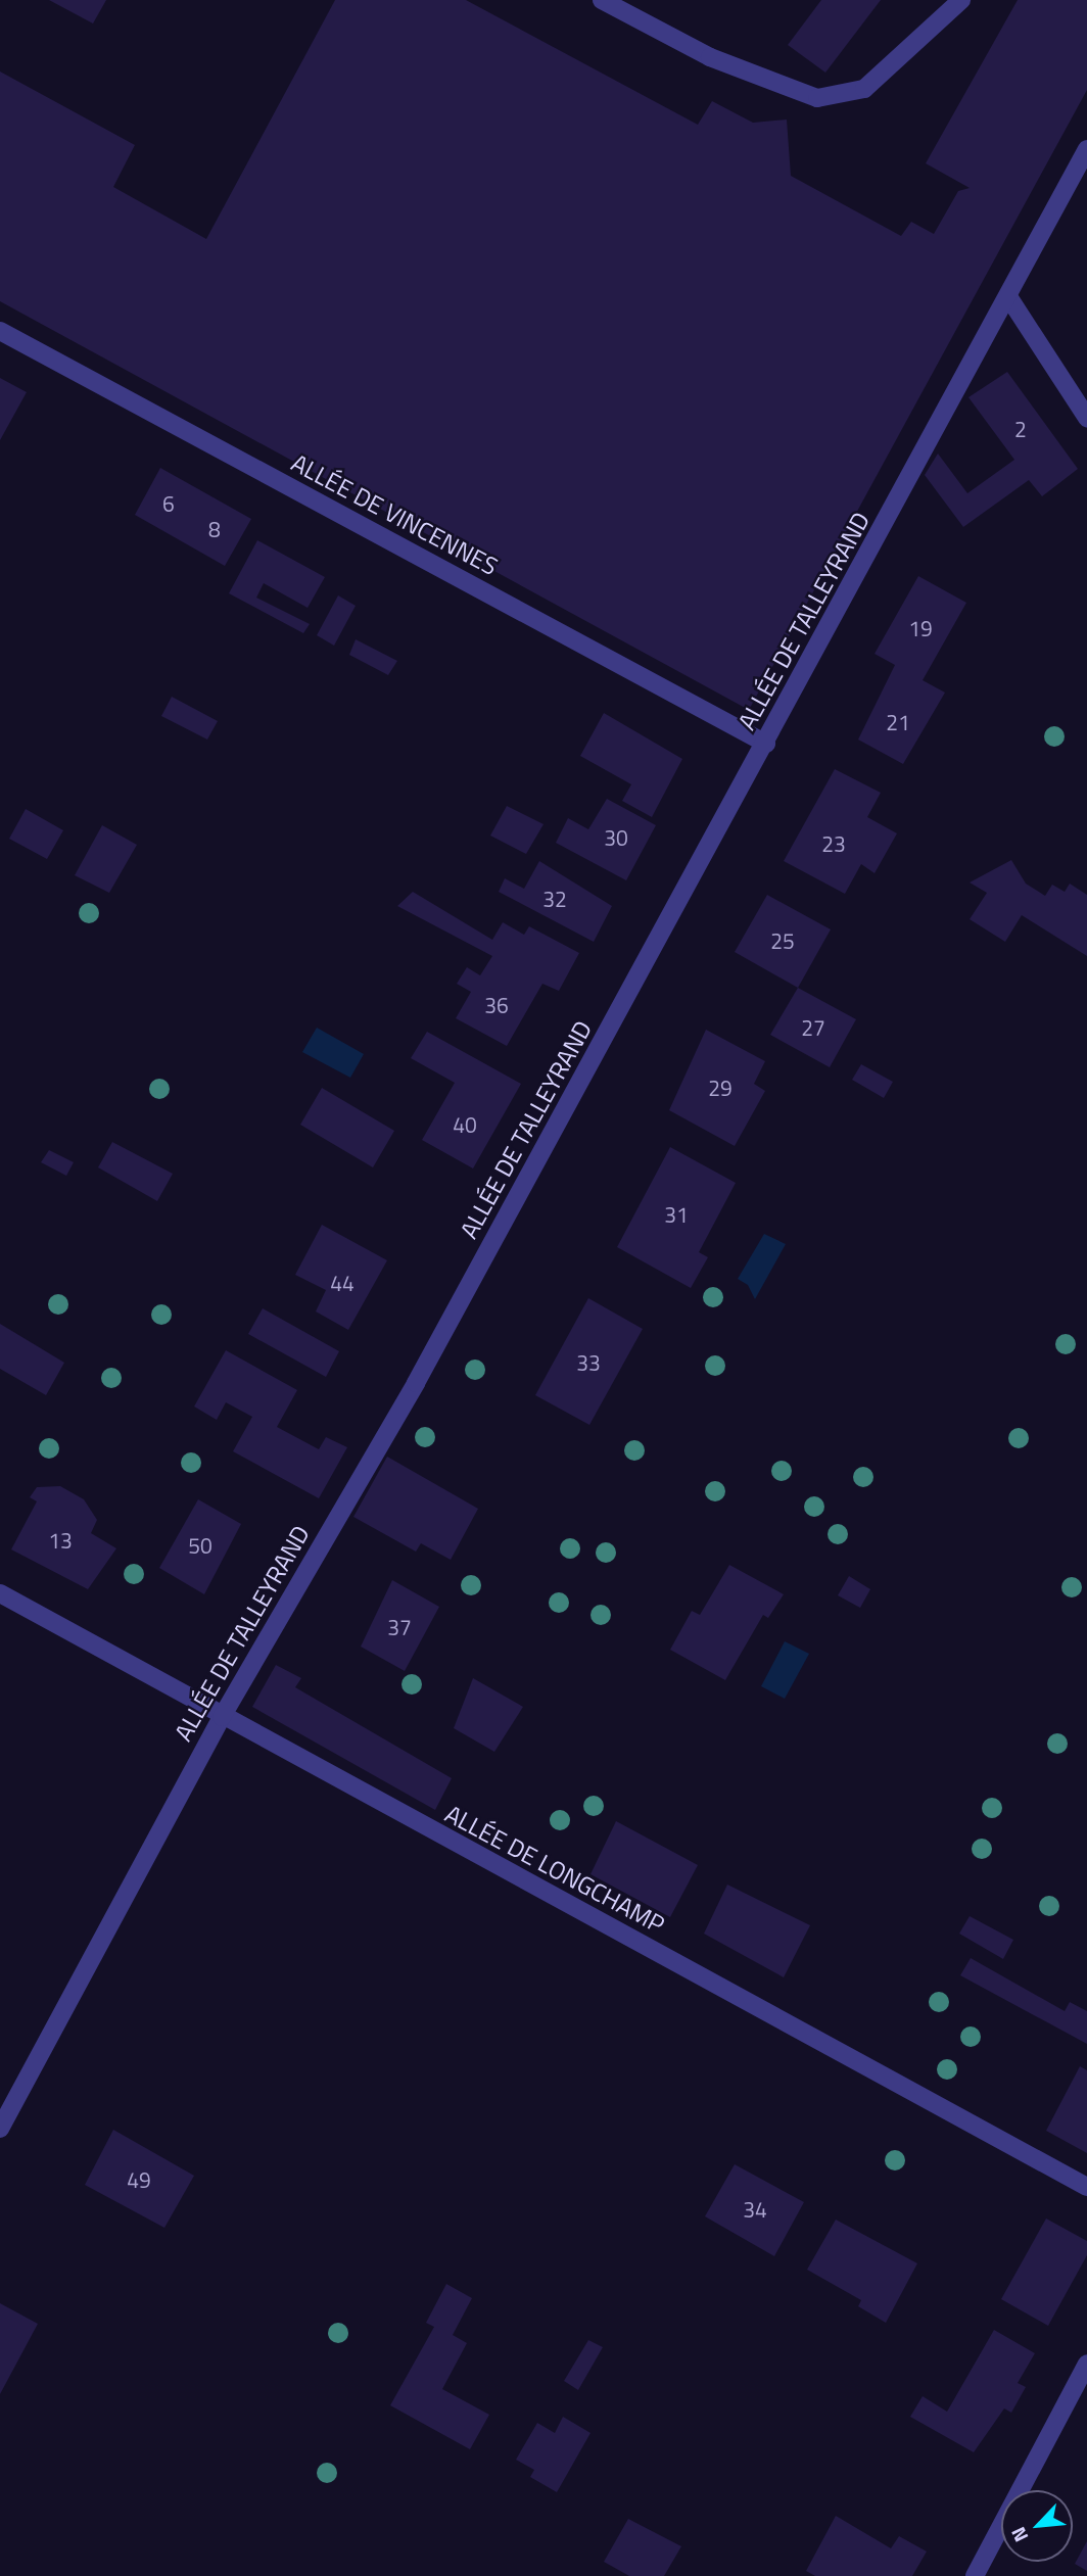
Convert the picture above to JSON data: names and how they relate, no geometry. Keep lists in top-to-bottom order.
{
  "streets": {
    "street": ["ALLÉE DE VINCENNES", "ALLÉE DE TALLEYRAND", "ALLÉE DE LONGCHAMP"]
  },
  "crossings": [
    ["ALLÉE DE VINCENNES", "ALLÉE DE TALLEYRAND"],
    ["ALLÉE DE TALLEYRAND", "ALLÉE DE LONGCHAMP"]
  ],
  "house_numbers": [
    "2",
    "6",
    "8",
    "19",
    "21",
    "30",
    "23",
    "32",
    "25",
    "36",
    "27",
    "29",
    "40",
    "31",
    "44",
    "33",
    "13",
    "50",
    "37",
    "49",
    "34"
  ],
  "north": "bottom left"
}
